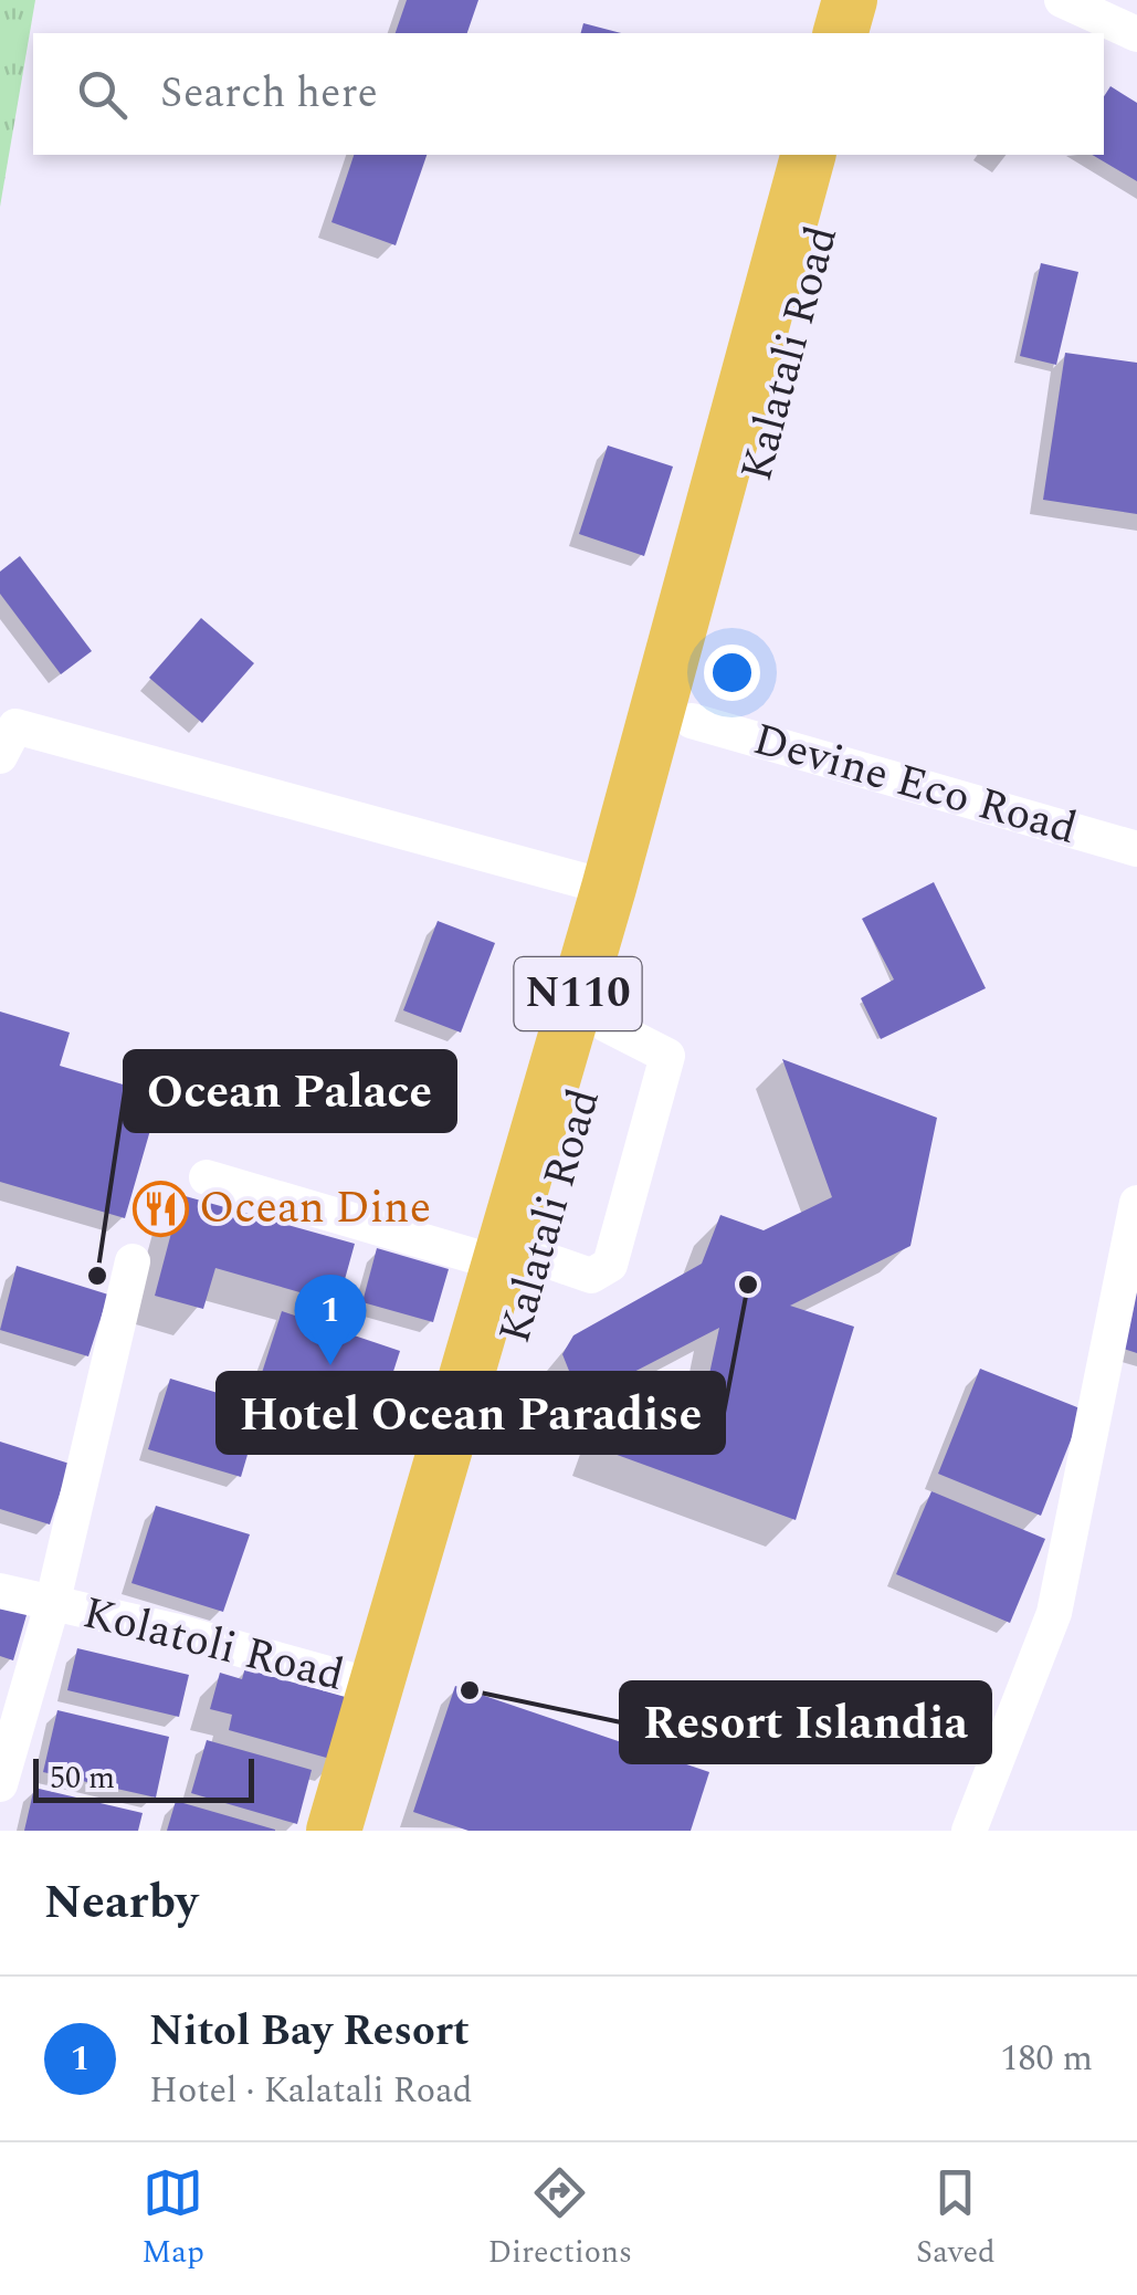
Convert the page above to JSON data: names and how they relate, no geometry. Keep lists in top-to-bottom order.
{
  "streets": {
    "highway": ["Kalatali Road", "N110"],
    "street": ["Devine Eco Road", "Kolatoli Road"]
  },
  "crossings": [
    ["Kalatali Road", "Devine Eco Road"],
    ["Kalatali Road", "Kolatoli Road"]
  ],
  "places": {
    "restaurant": ["Ocean Dine"],
    "other": ["Ocean Palace", "Hotel Ocean Paradise", "Resort Islandia"]
  },
  "scale_bar": "50 m",
  "page": {
    "search": "Search here",
    "pins": "1",
    "scale": "50 m",
    "heading": "Nearby",
    "list": [
      {
        "mark": "1",
        "name": "Nitol Bay Resort",
        "note": "Hotel · Kalatali Road",
        "value": "180 m"
      }
    ],
    "nav": ["Map", "Directions", "Saved"]
  }
}
